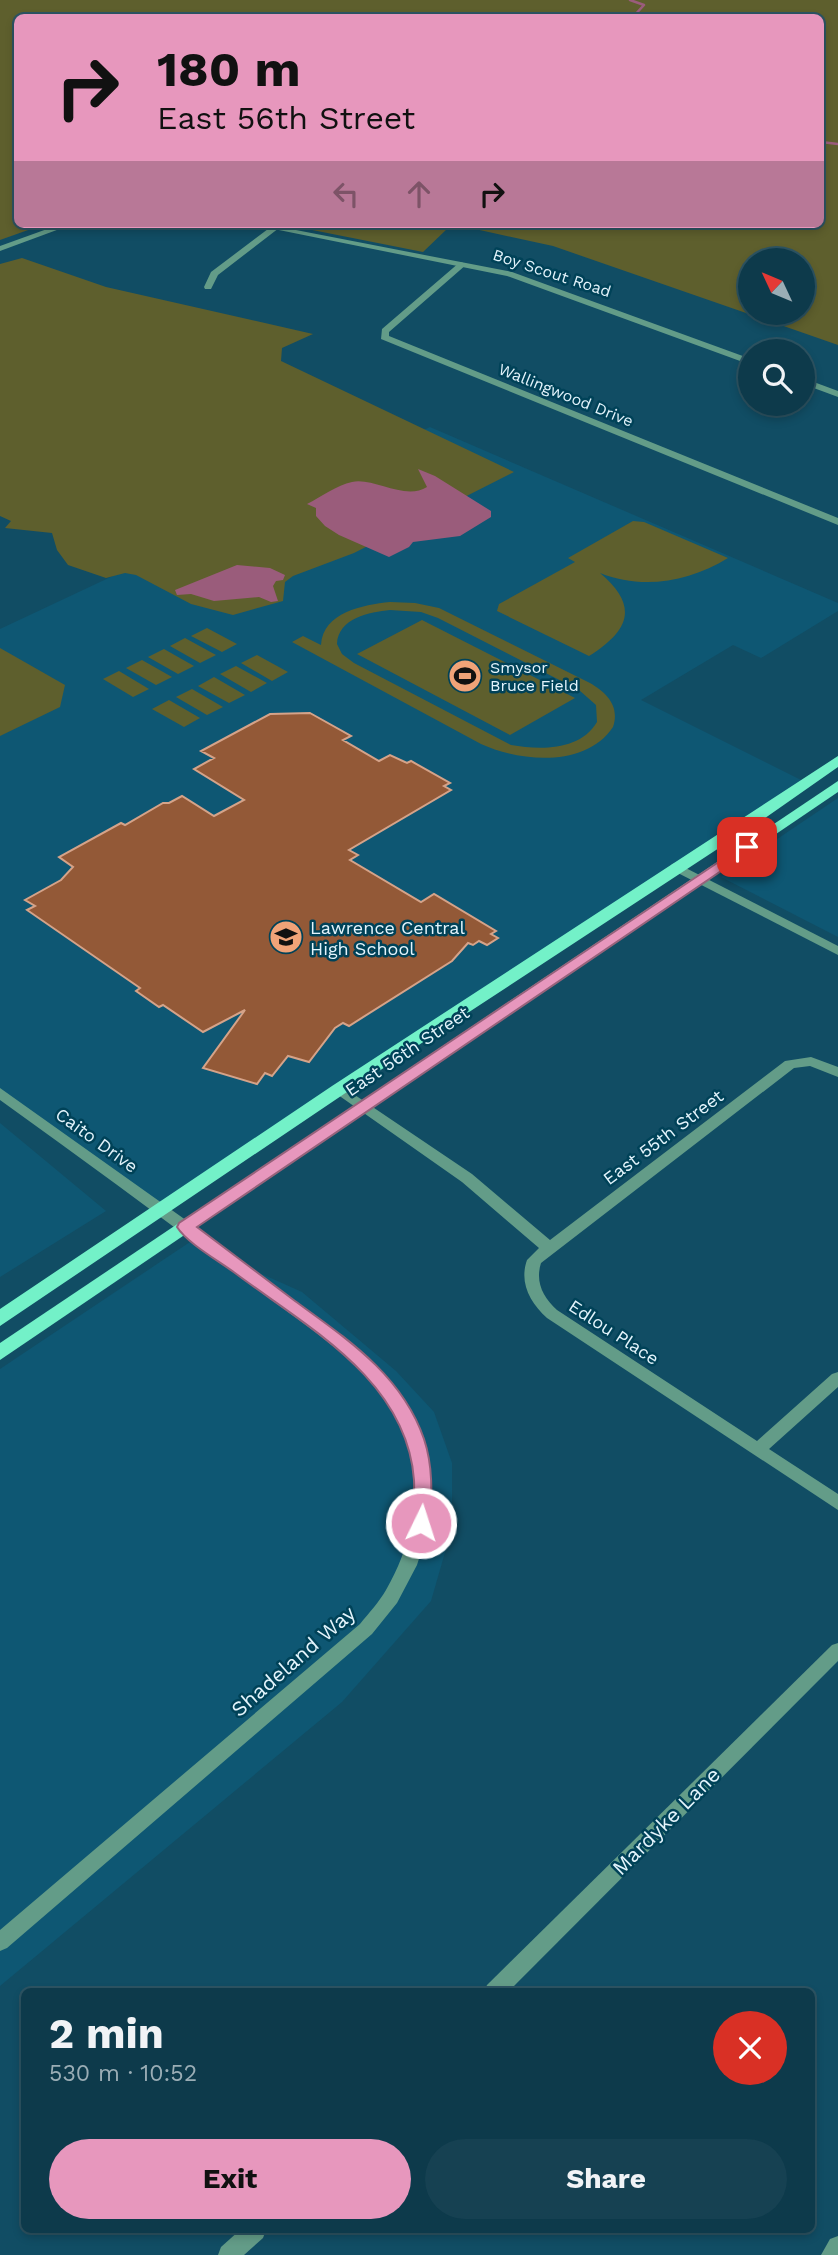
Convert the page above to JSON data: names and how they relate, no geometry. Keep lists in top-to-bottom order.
{
  "streets": {
    "main road": ["East 56th Street"],
    "street": [
      "Boy Scout Road",
      "Wallingwood Drive",
      "East 55th Street",
      "Caito Drive",
      "Edlou Place",
      "Shadeland Way",
      "Mardyke Lane"
    ]
  },
  "crossings": [
    ["Boy Scout Road", "Wallingwood Drive"],
    ["East 56th Street", "Caito Drive"],
    ["East 56th Street", "Shadeland Way"],
    ["East 55th Street", "Edlou Place"],
    ["Caito Drive", "Shadeland Way"]
  ],
  "places": {
    "sports": ["Smysor Bruce Field"],
    "school or university": ["Lawrence Central High School"]
  },
  "north": "top left",
  "page": {
    "turn": ["180 m", "East 56th Street"],
    "heading": ["2 min", "530 m · 10:52"],
    "buttons": ["Exit", "Share"]
  }
}
